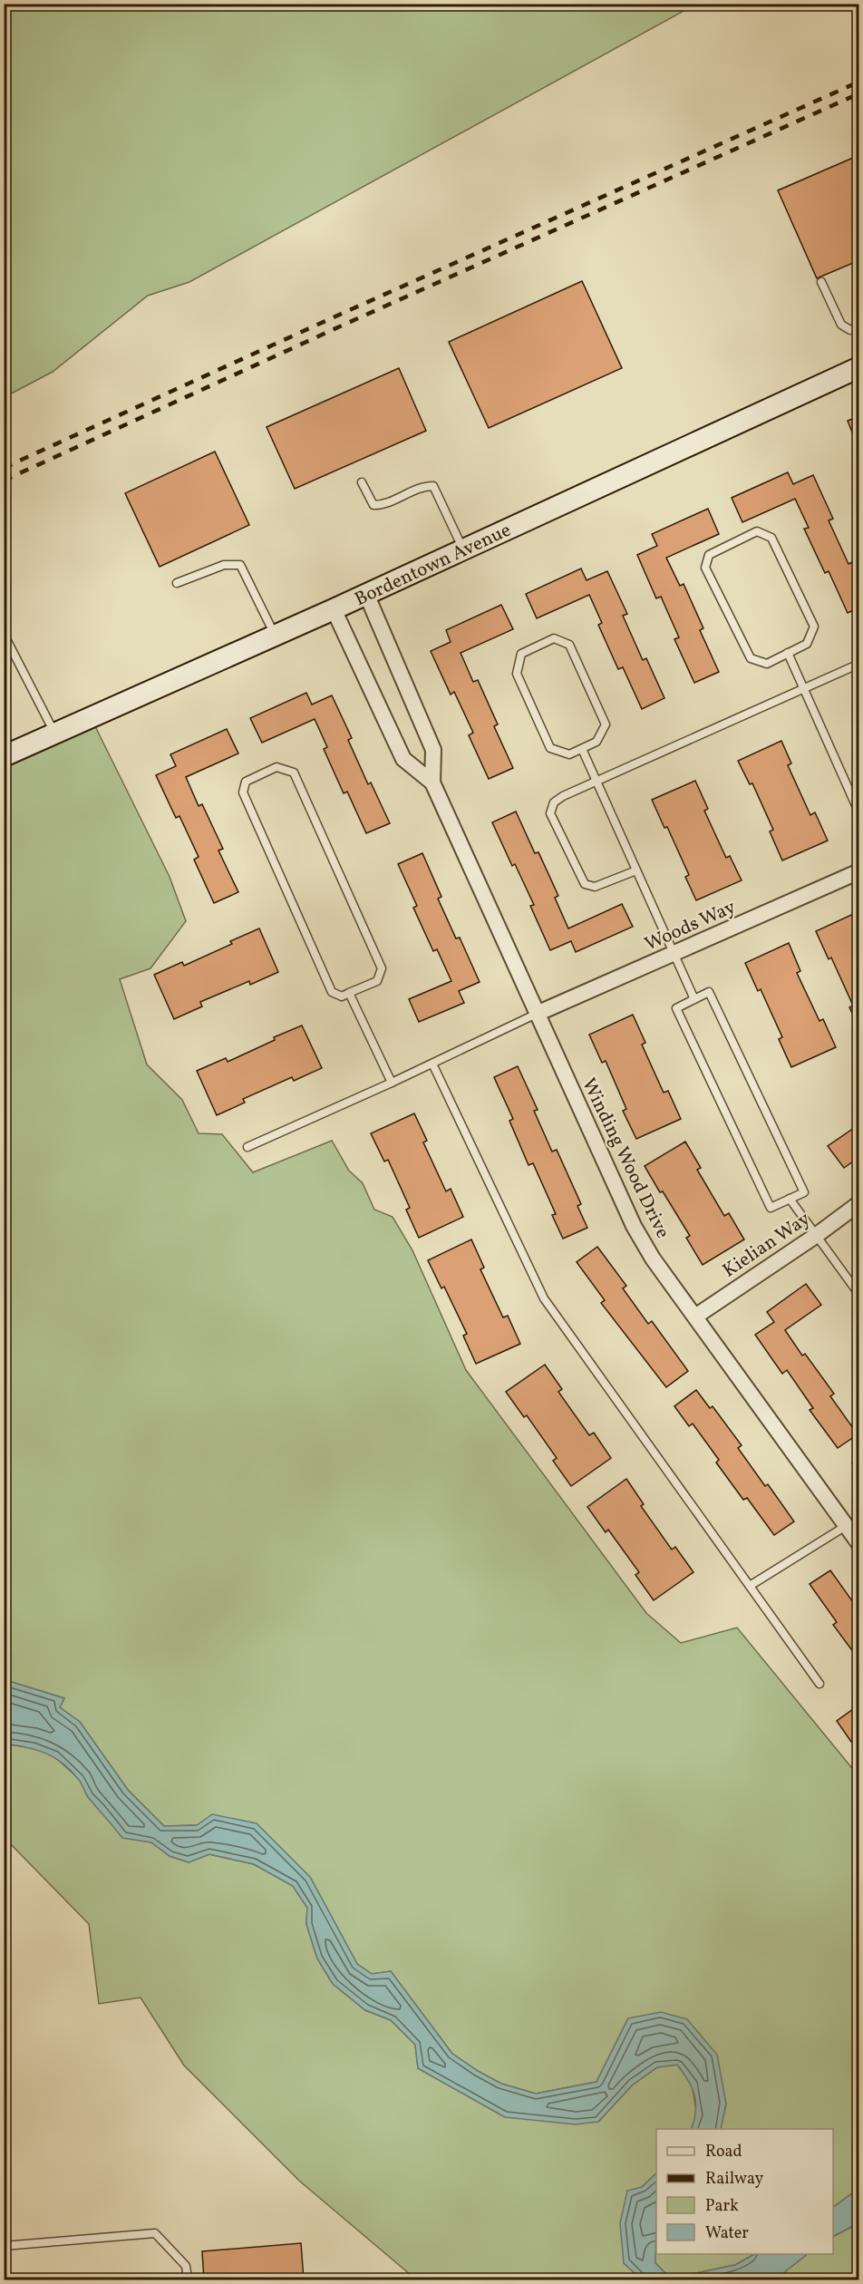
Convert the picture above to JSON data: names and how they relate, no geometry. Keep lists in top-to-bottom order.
{
  "streets": {
    "main road": ["Bordentown Avenue"],
    "street": ["Woods Way", "Winding Wood Drive", "Kielian Way"]
  },
  "crossings": [
    ["Bordentown Avenue", "Winding Wood Drive"],
    ["Woods Way", "Winding Wood Drive"],
    ["Winding Wood Drive", "Kielian Way"]
  ],
  "legend": [
    "Road",
    "Railway",
    "Park",
    "Water"
  ]
}
